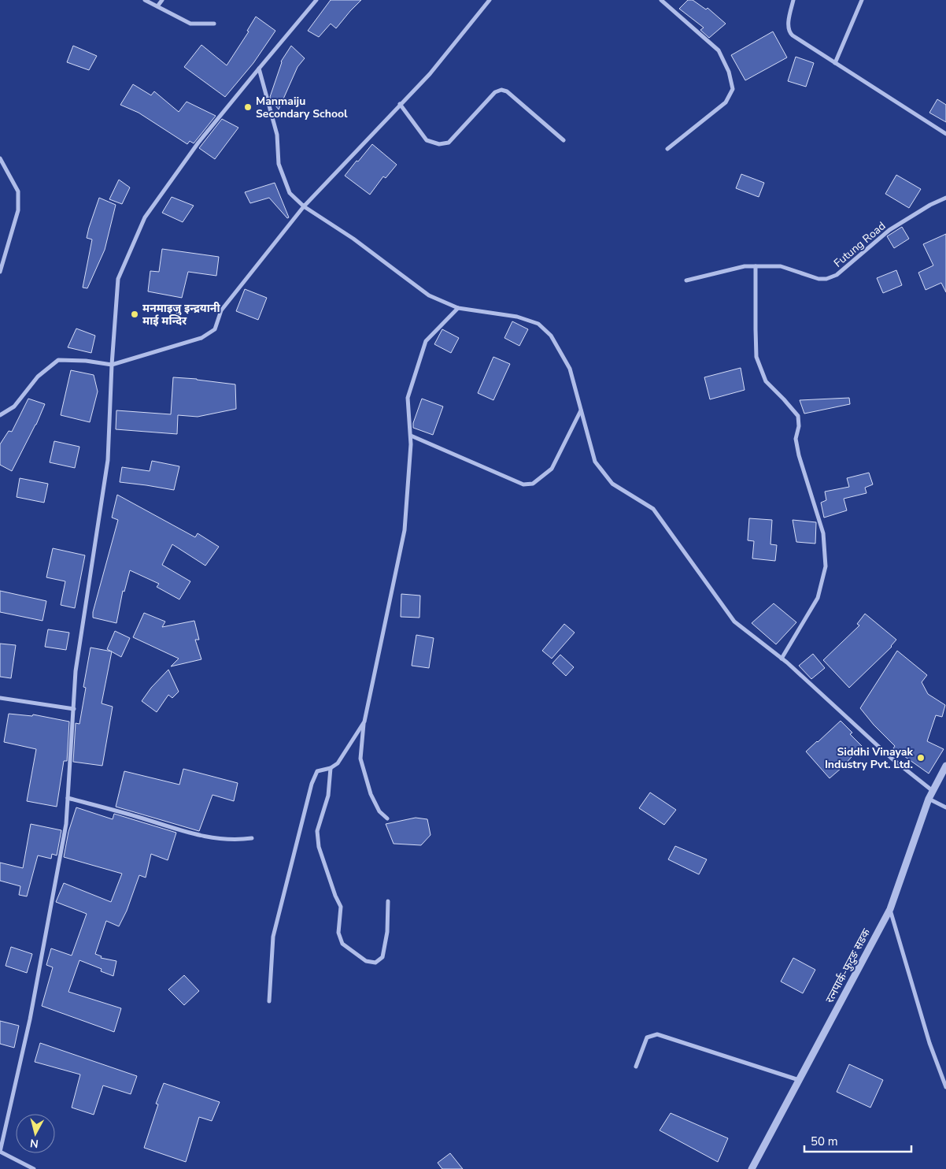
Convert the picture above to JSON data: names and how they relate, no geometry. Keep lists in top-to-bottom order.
{
  "streets": {
    "street": ["Futung Road", "रत्नपार्क-फुटुङ सडक"]
  },
  "places": ["Manmaiju Secondary School", "मनमाइजु इन्द्रयानी माई मन्दिर", "Siddhi Vinayak Industry Pvt. Ltd."],
  "scale_bar": "50 m",
  "north": "bottom"
}
